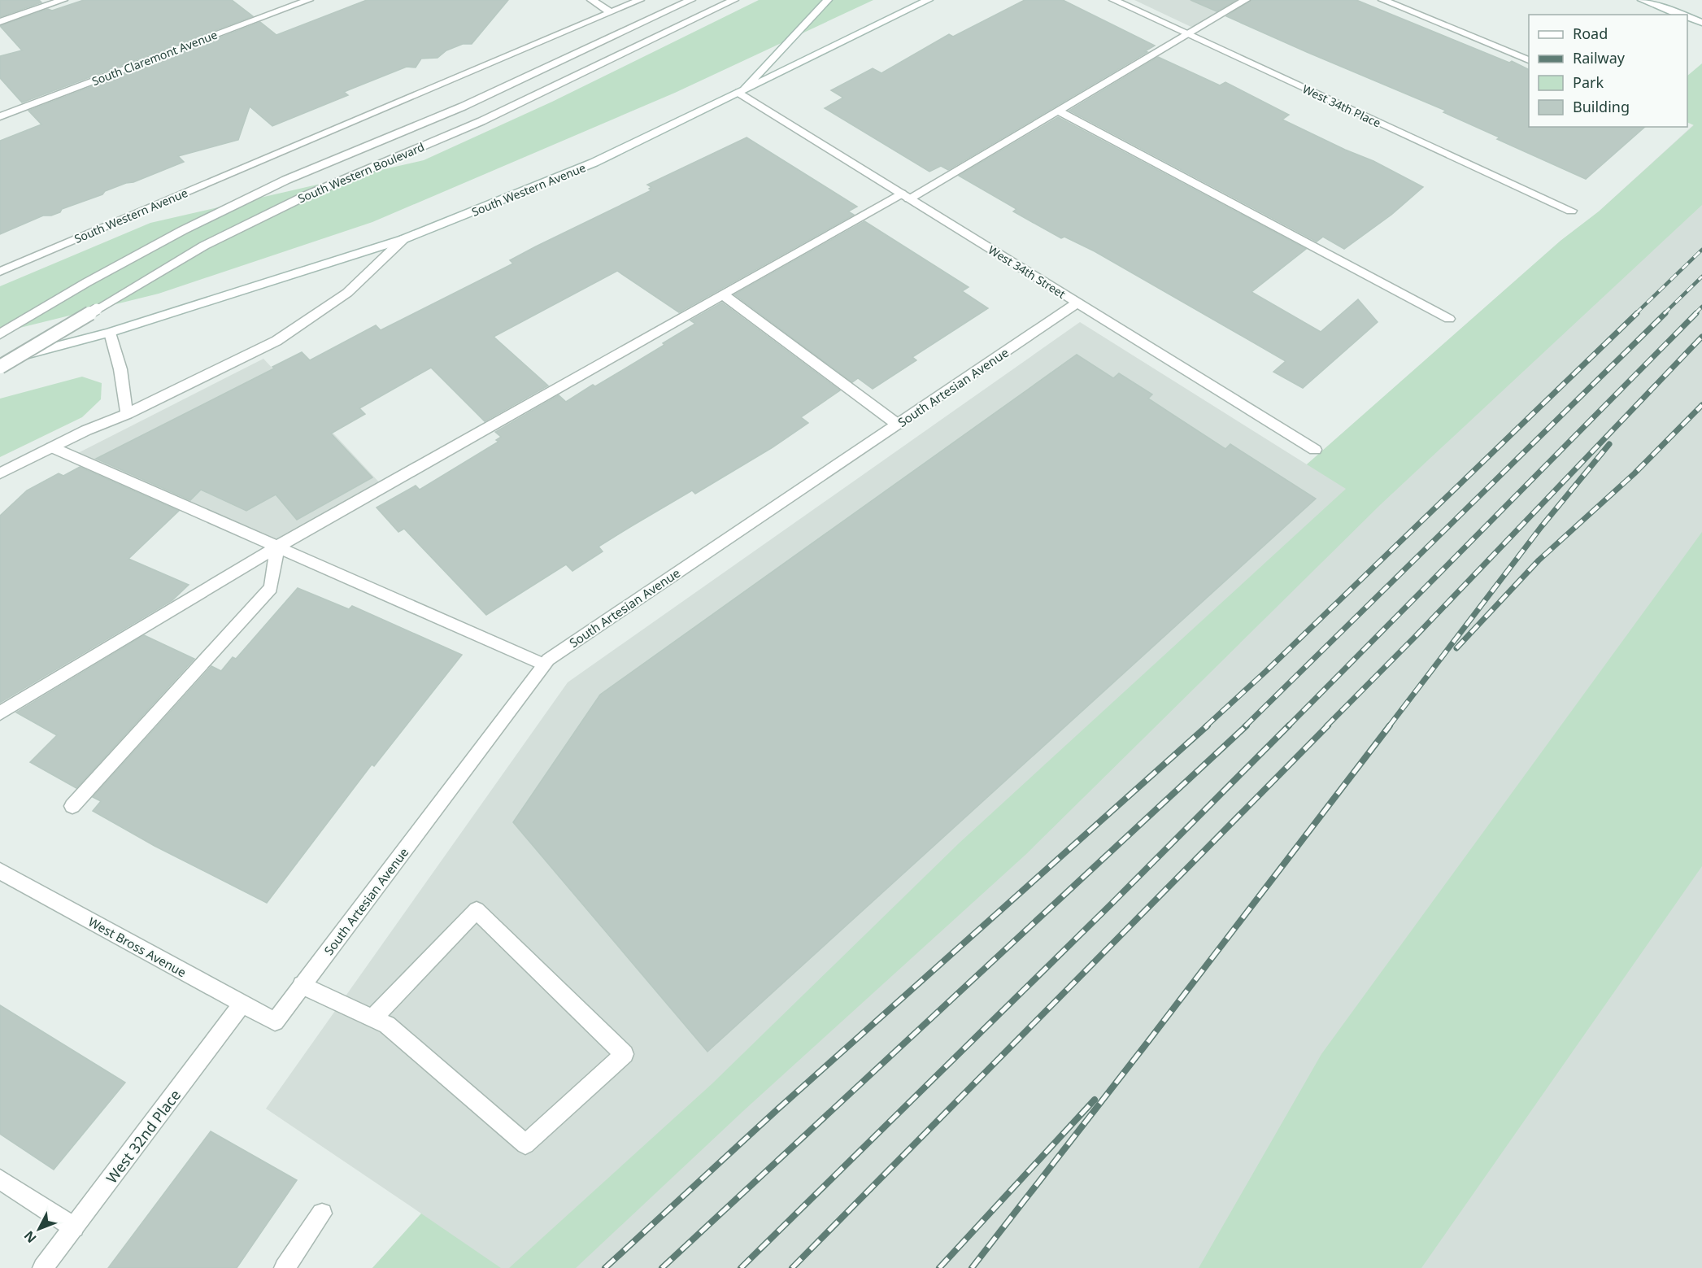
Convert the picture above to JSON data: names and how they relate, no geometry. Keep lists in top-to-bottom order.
{
  "streets": {
    "street": [
      "South Claremont Avenue",
      "West 34th Place",
      "South Western Boulevard",
      "South Western Avenue",
      "West 34th Street",
      "South Artesian Avenue",
      "West Bross Avenue",
      "West 32nd Place"
    ]
  },
  "crossings": [
    ["South Western Avenue", "West 34th Street"],
    ["West 34th Street", "South Artesian Avenue"],
    ["South Artesian Avenue", "West Bross Avenue"],
    ["West Bross Avenue", "West 32nd Place"]
  ],
  "legend": [
    "Road",
    "Railway",
    "Park",
    "Building"
  ],
  "north": "bottom left"
}
